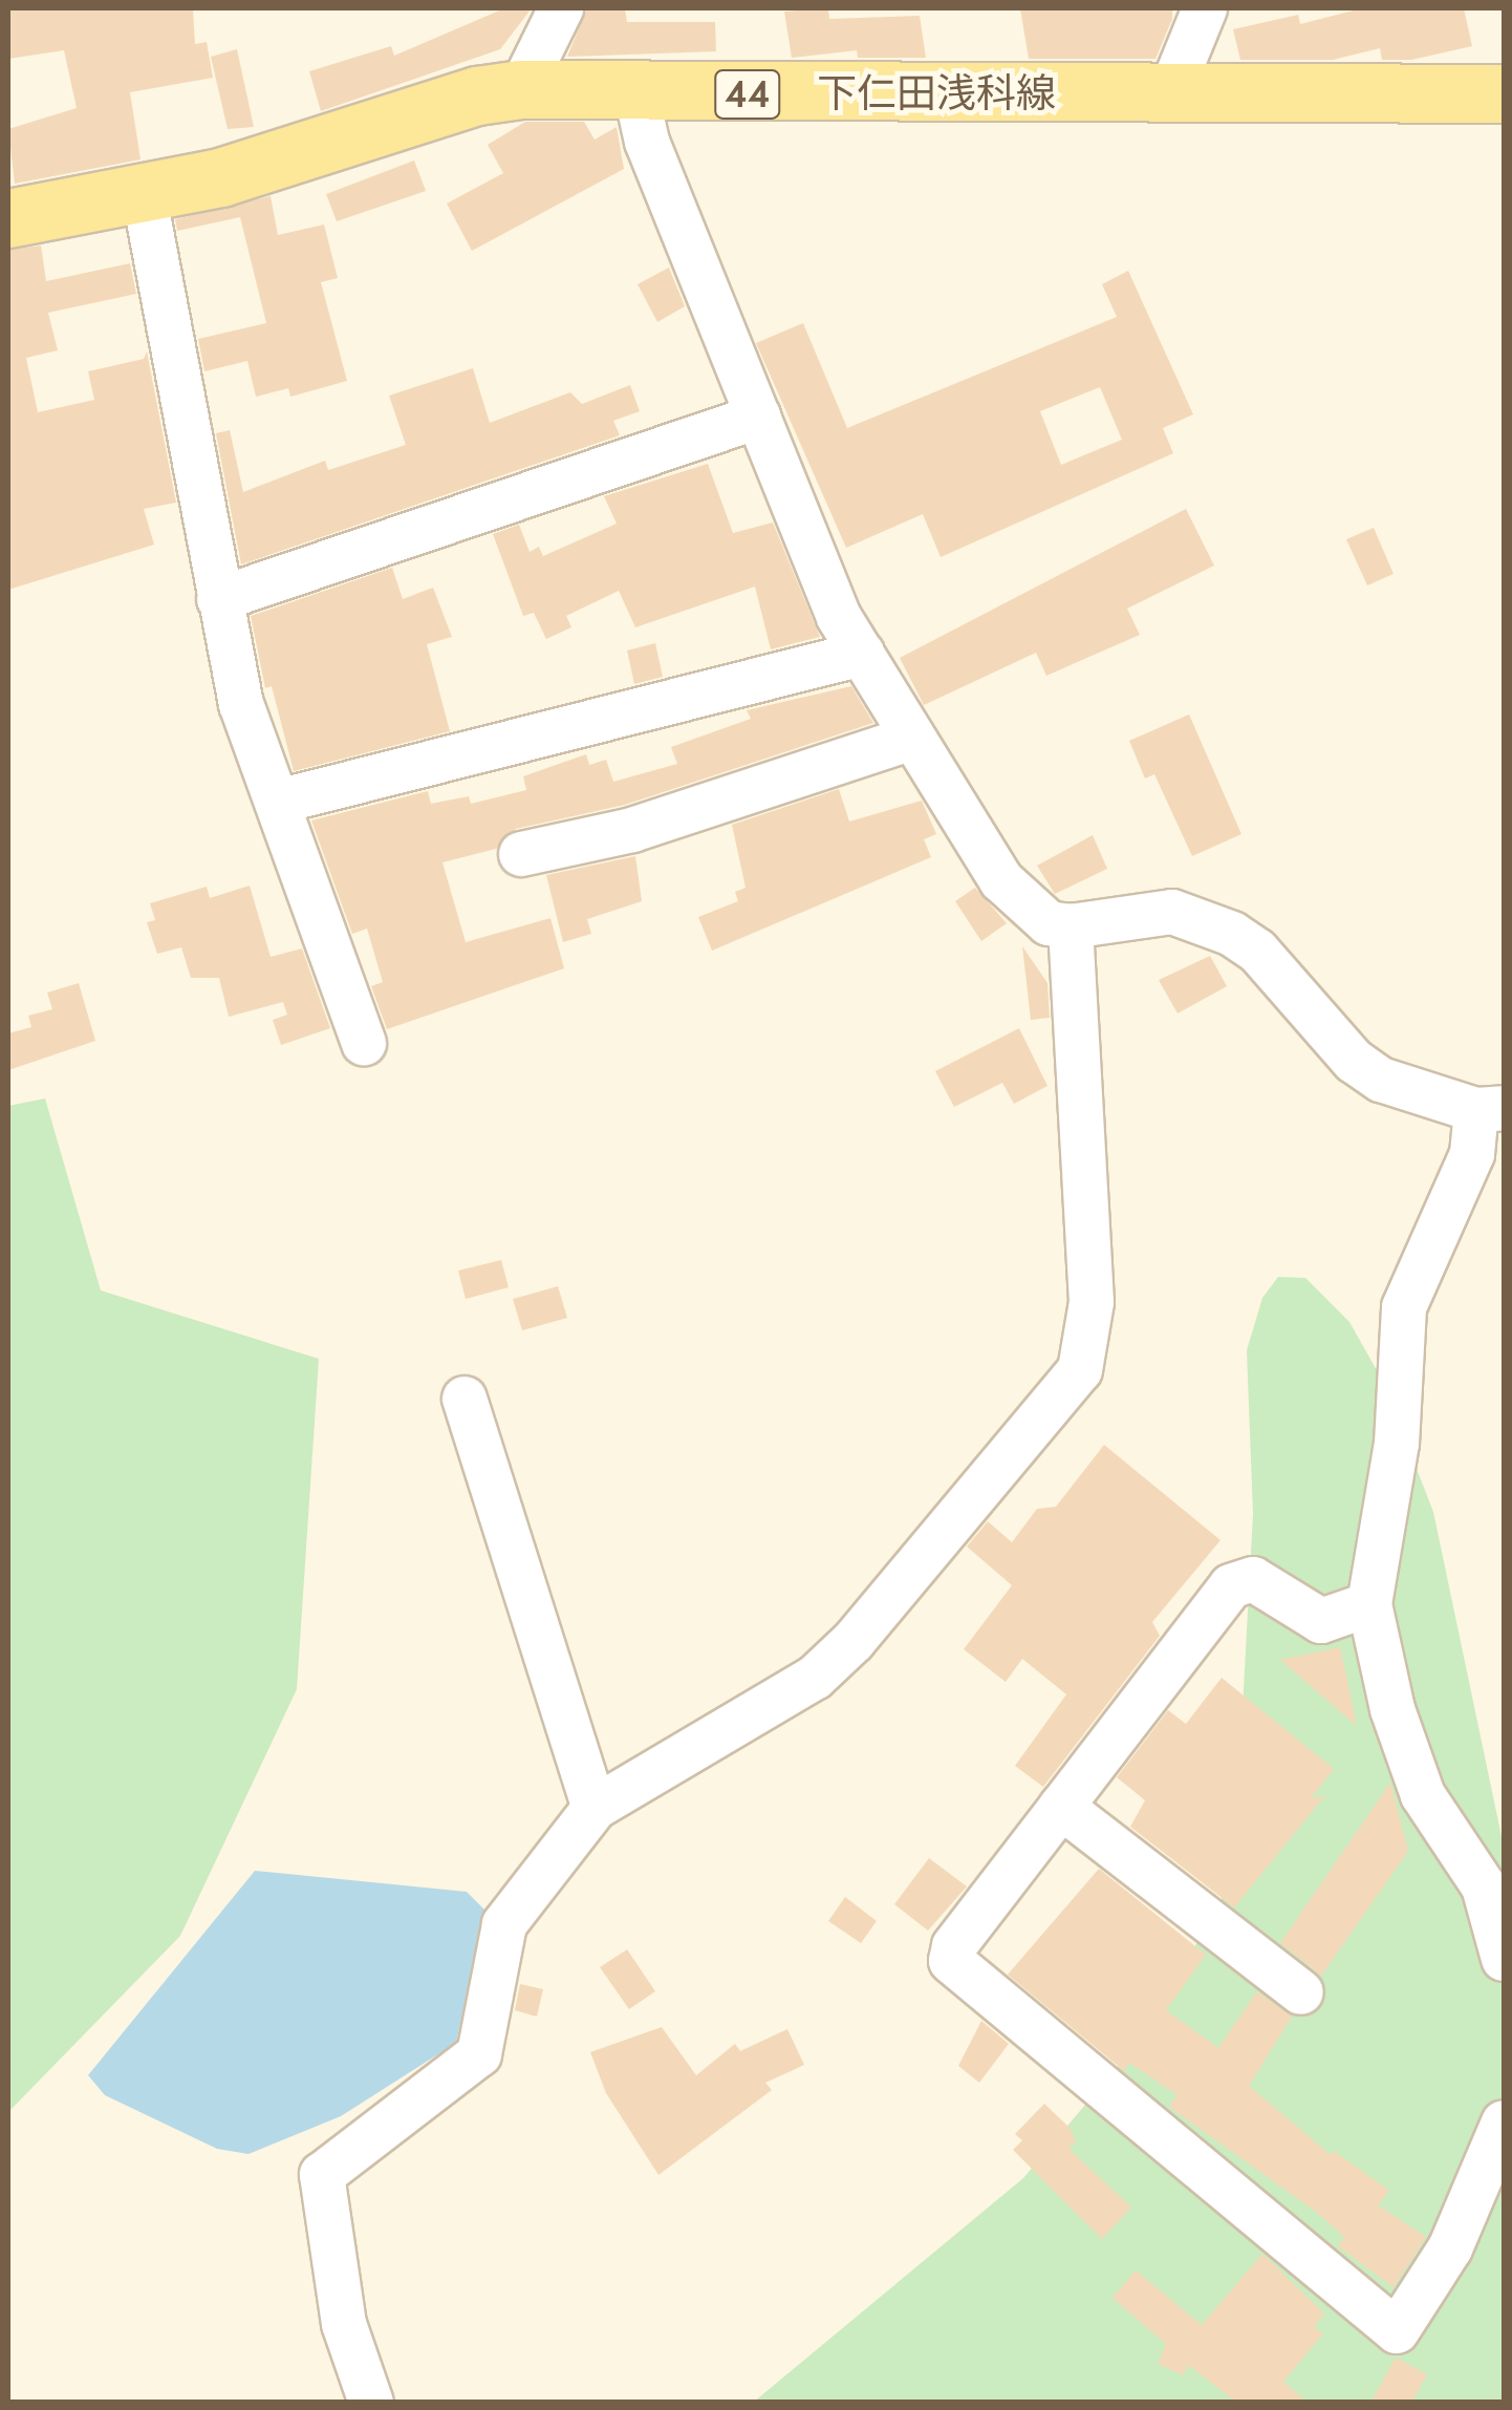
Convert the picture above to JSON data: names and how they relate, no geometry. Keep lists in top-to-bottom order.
{
  "streets": {
    "main road": ["下仁田浅科線", "44"]
  }
}
